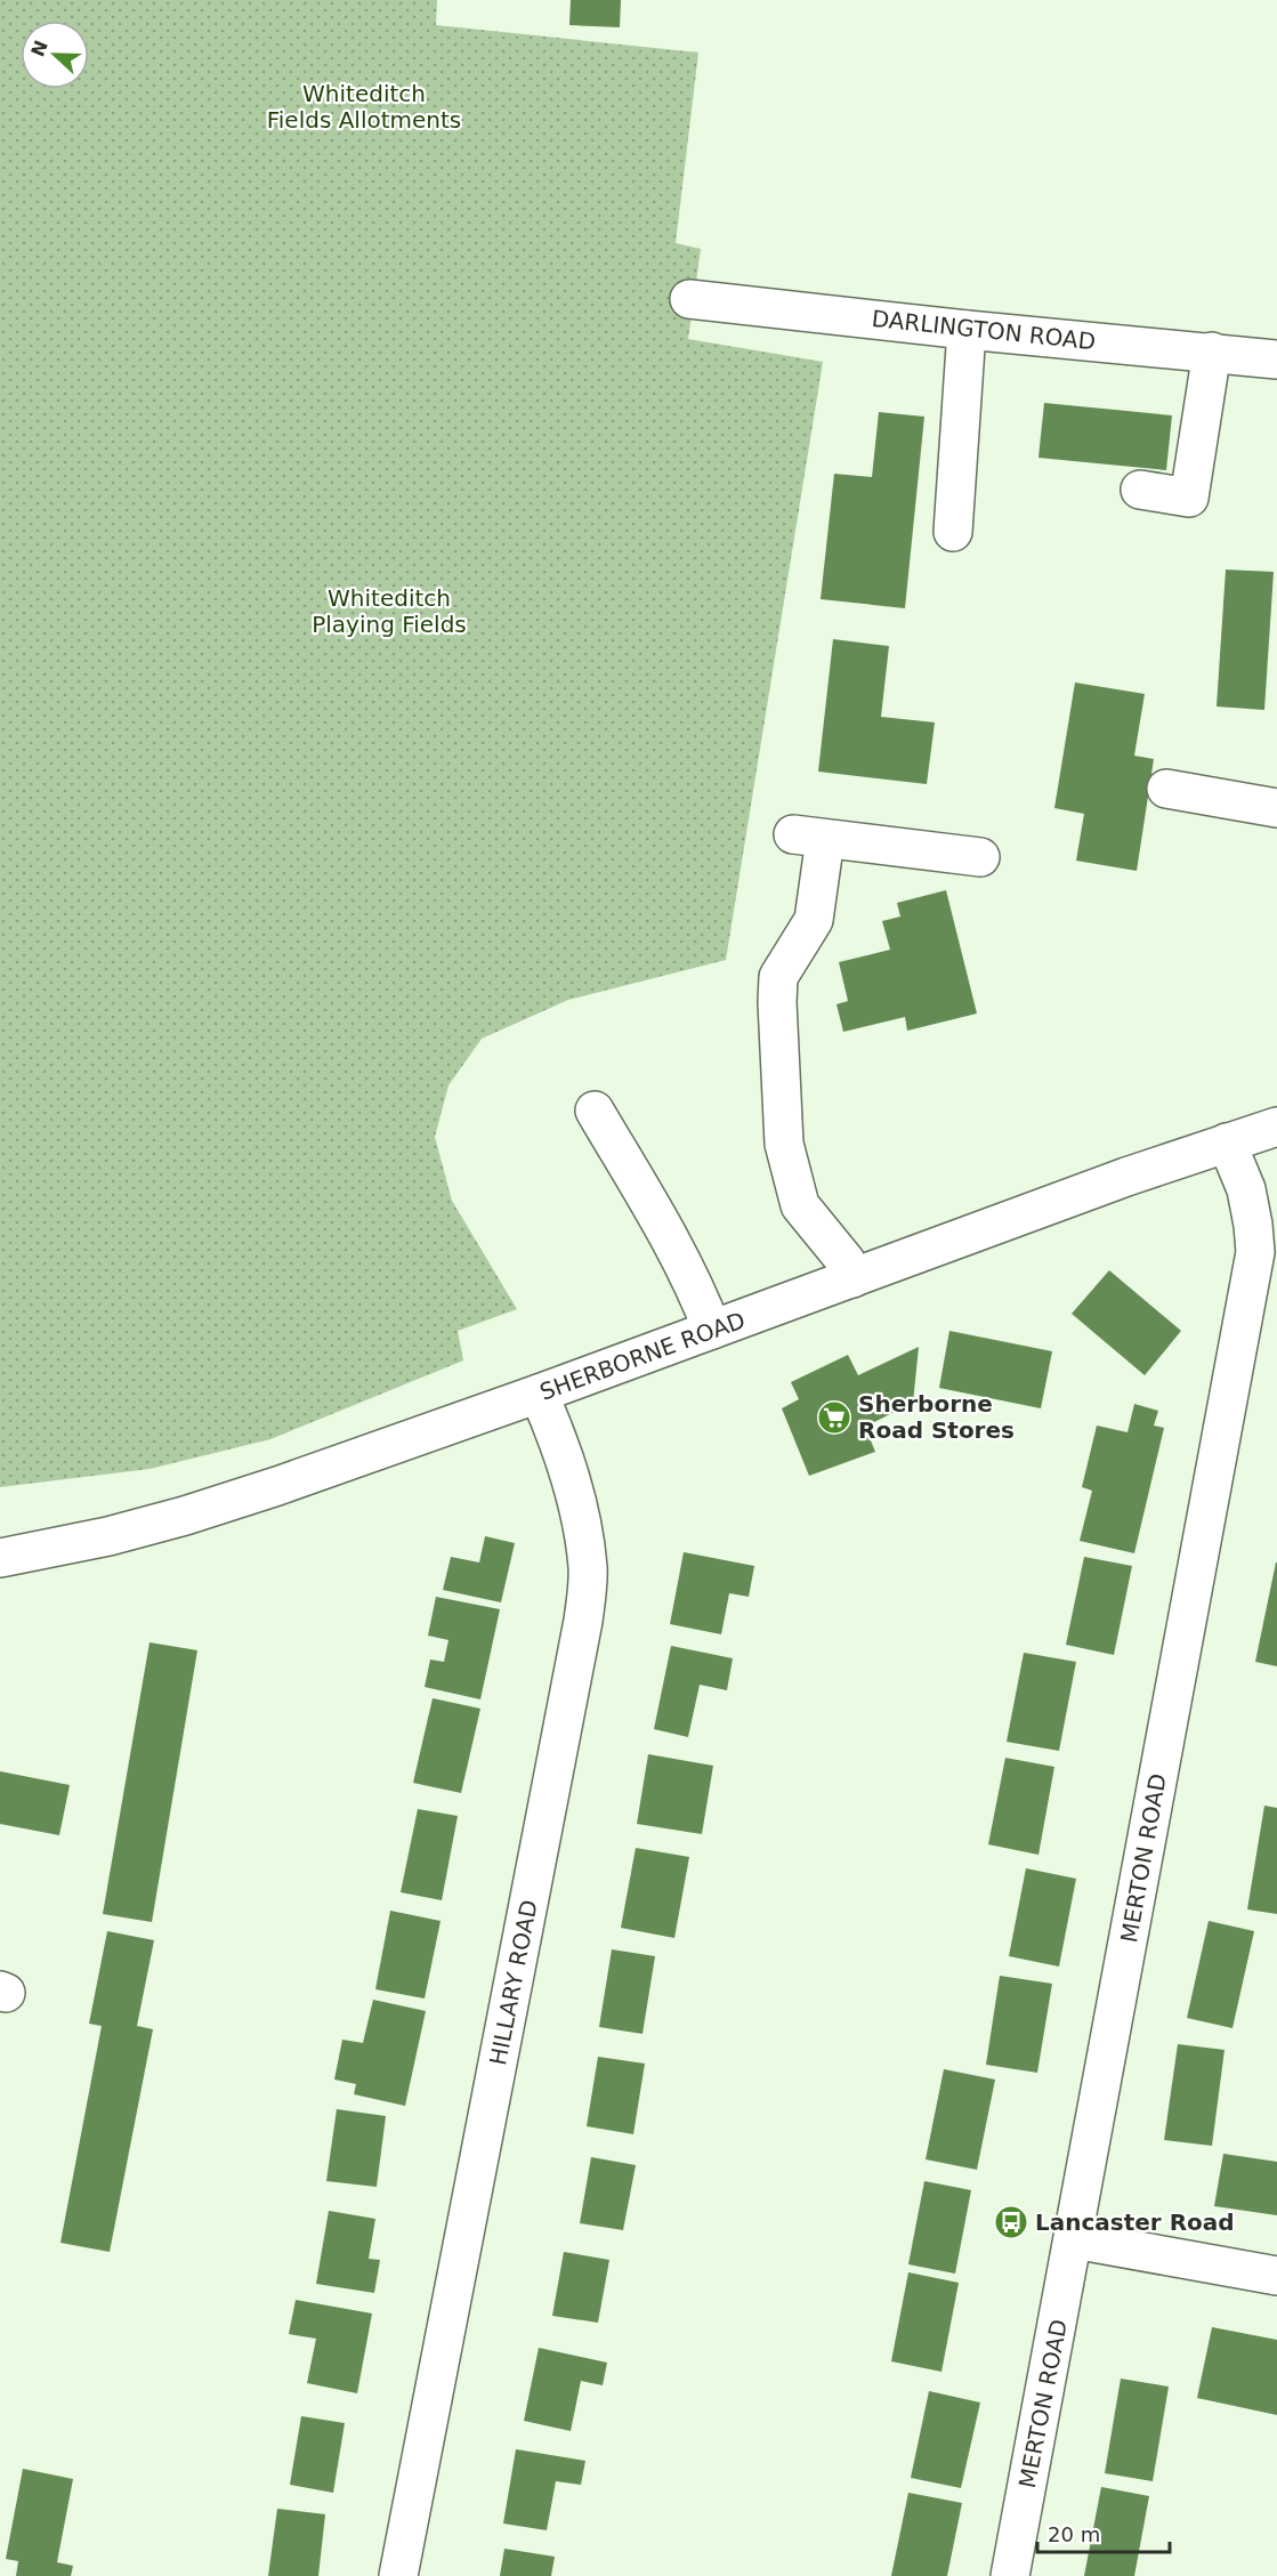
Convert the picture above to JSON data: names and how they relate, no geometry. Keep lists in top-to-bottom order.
{
  "streets": {
    "street": [
      "DARLINGTON ROAD",
      "SHERBORNE ROAD",
      "MERTON ROAD",
      "HILLARY ROAD"
    ]
  },
  "crossings": [
    ["SHERBORNE ROAD", "MERTON ROAD"],
    ["SHERBORNE ROAD", "HILLARY ROAD"]
  ],
  "parks": ["Whiteditch Fields Allotments", "Whiteditch Playing Fields"],
  "places": {
    "supermarket": ["Sherborne Road Stores"],
    "bus stop": ["Lancaster Road"]
  },
  "scale_bar": "20 m",
  "north": "left"
}
